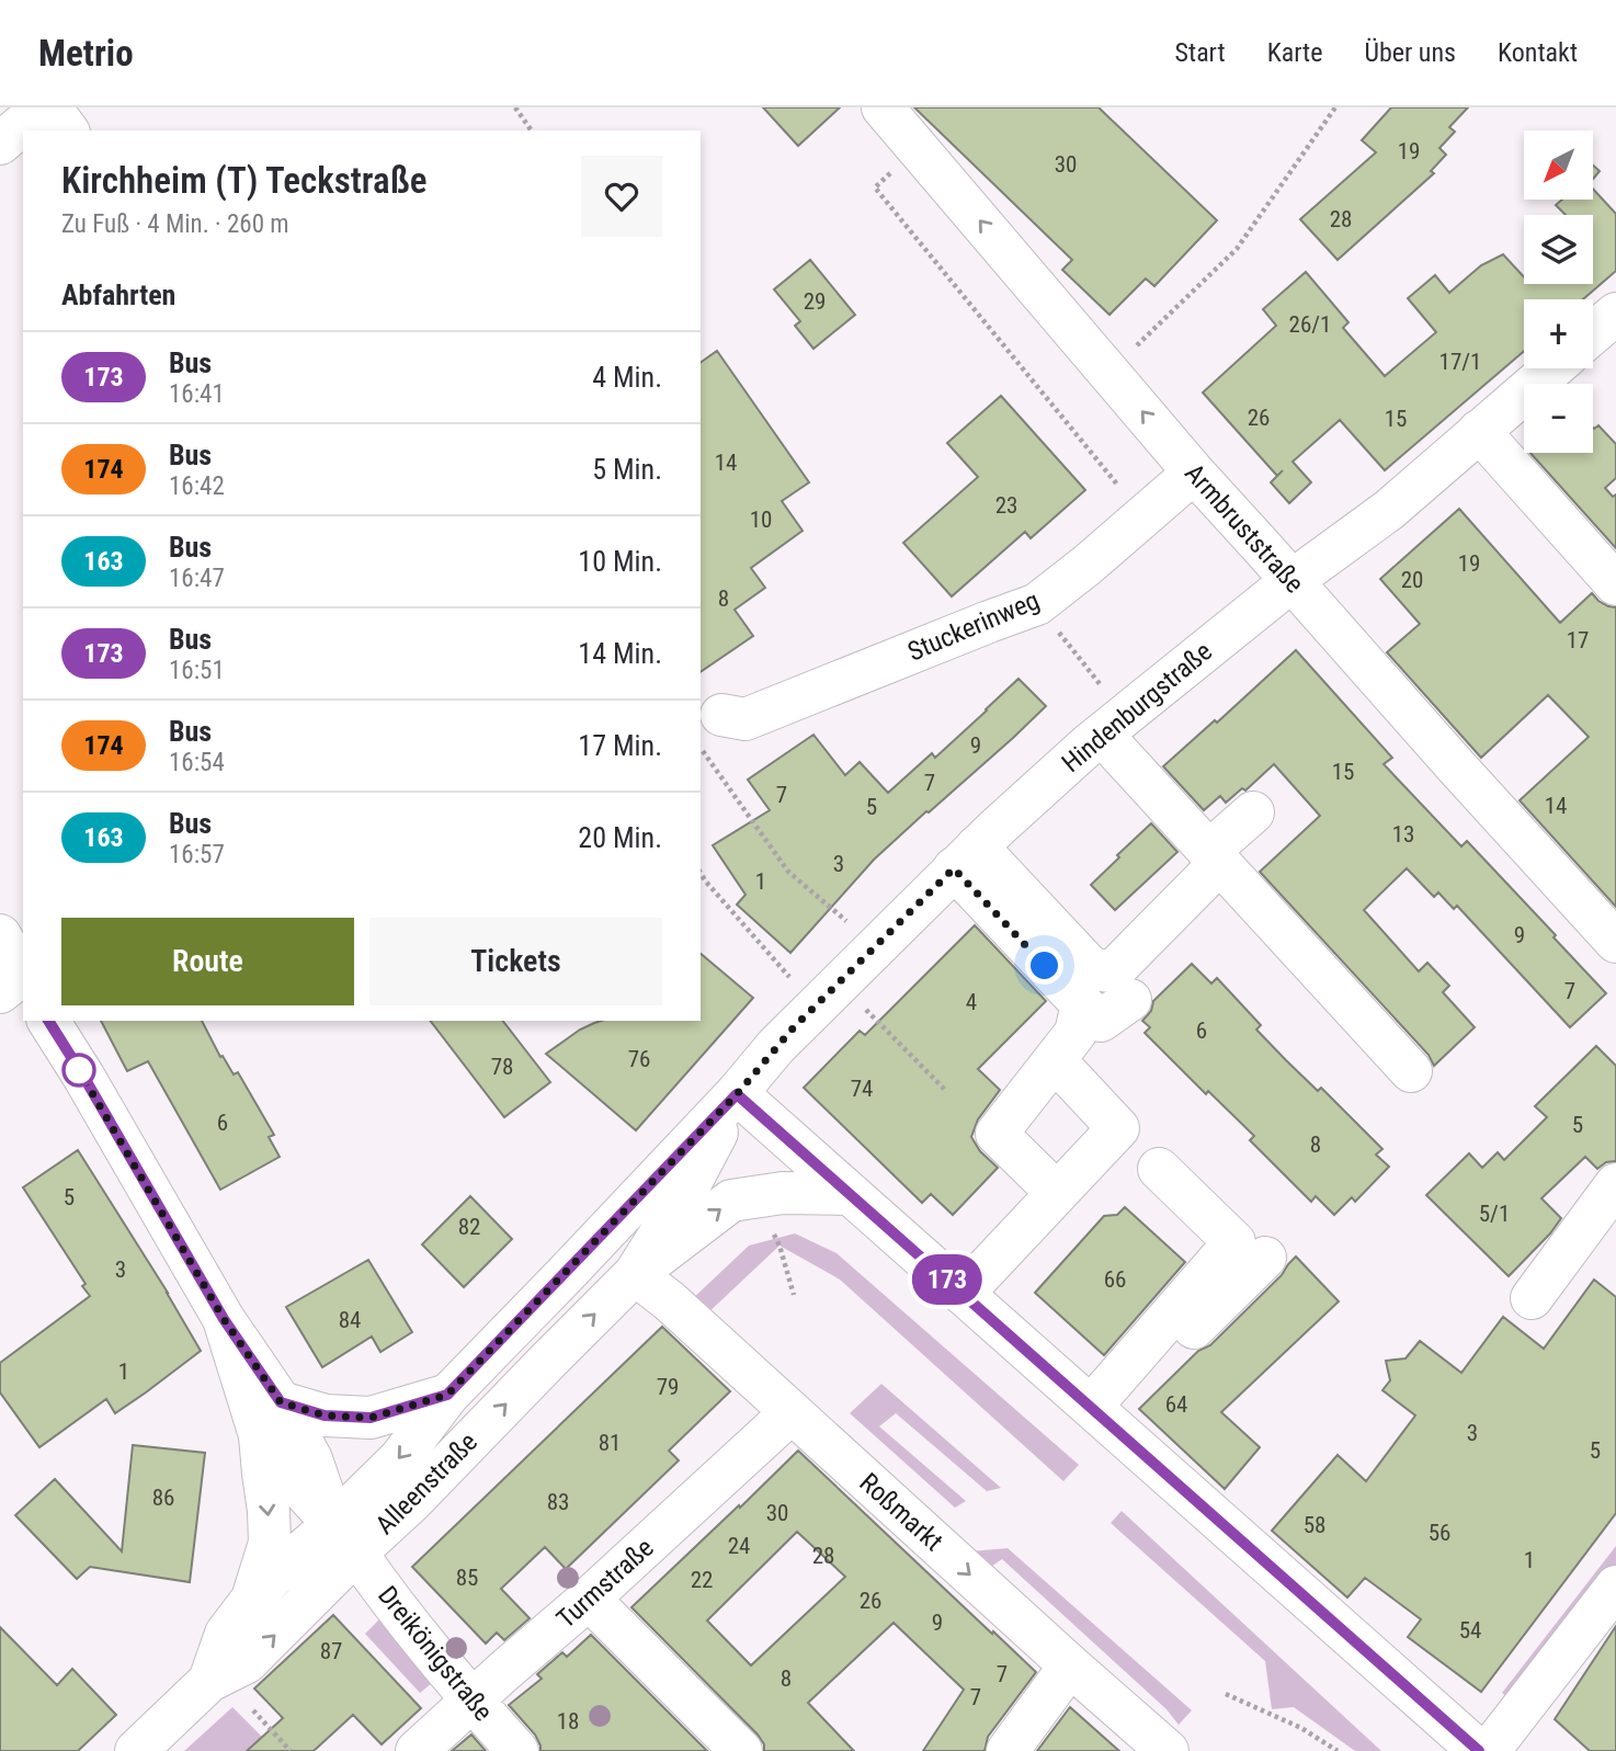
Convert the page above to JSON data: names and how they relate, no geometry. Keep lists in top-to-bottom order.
{
  "streets": {
    "street": [
      "Armbruststraße",
      "Stuckerinweg",
      "Hindenburgstraße",
      "Alleenstraße",
      "Roßmarkt",
      "Turmstraße",
      "Dreikönigstraße"
    ]
  },
  "crossings": [
    ["Armbruststraße", "Stuckerinweg"],
    ["Armbruststraße", "Hindenburgstraße"],
    ["Hindenburgstraße", "Alleenstraße"],
    ["Alleenstraße", "Roßmarkt"],
    ["Alleenstraße", "Dreikönigstraße"],
    ["Roßmarkt", "Turmstraße"],
    ["Turmstraße", "Dreikönigstraße"]
  ],
  "one_way": ["Armbruststraße"],
  "lines": ["bus line 173"],
  "house_numbers": [
    "19",
    "30",
    "28",
    "29",
    "26/1",
    "17/1",
    "26",
    "15",
    "14",
    "23",
    "10",
    "19",
    "20",
    "8",
    "17",
    "9",
    "15",
    "7",
    "7",
    "14",
    "5",
    "13",
    "3",
    "1",
    "9",
    "7",
    "4",
    "6",
    "76",
    "78",
    "74",
    "6",
    "5",
    "8",
    "5",
    "5/1",
    "82",
    "3",
    "66",
    "84",
    "1",
    "79",
    "64",
    "3",
    "81",
    "5",
    "86",
    "83",
    "30",
    "58",
    "56",
    "24",
    "28",
    "1",
    "85",
    "22",
    "26",
    "9",
    "54",
    "87",
    "7",
    "8",
    "7",
    "18"
  ],
  "north": "bottom left",
  "page": {
    "header": "Metrio",
    "nav": [
      "Start",
      "Karte",
      "Über uns",
      "Kontakt"
    ],
    "on_map": "173",
    "map_buttons": ["+", "−"],
    "heading": [
      ["Kirchheim (T) Teckstraße", "Zu Fuß · 4 Min. · 260 m"],
      "Abfahrten"
    ],
    "list": [
      {
        "mark": "173",
        "name": "Bus",
        "note": "16:41",
        "value": "4 Min."
      },
      {
        "mark": "174",
        "name": "Bus",
        "note": "16:42",
        "value": "5 Min."
      },
      {
        "mark": "163",
        "name": "Bus",
        "note": "16:47",
        "value": "10 Min."
      },
      {
        "mark": "173",
        "name": "Bus",
        "note": "16:51",
        "value": "14 Min."
      },
      {
        "mark": "174",
        "name": "Bus",
        "note": "16:54",
        "value": "17 Min."
      },
      {
        "mark": "163",
        "name": "Bus",
        "note": "16:57",
        "value": "20 Min."
      }
    ],
    "buttons": ["Route", "Tickets"]
  }
}
